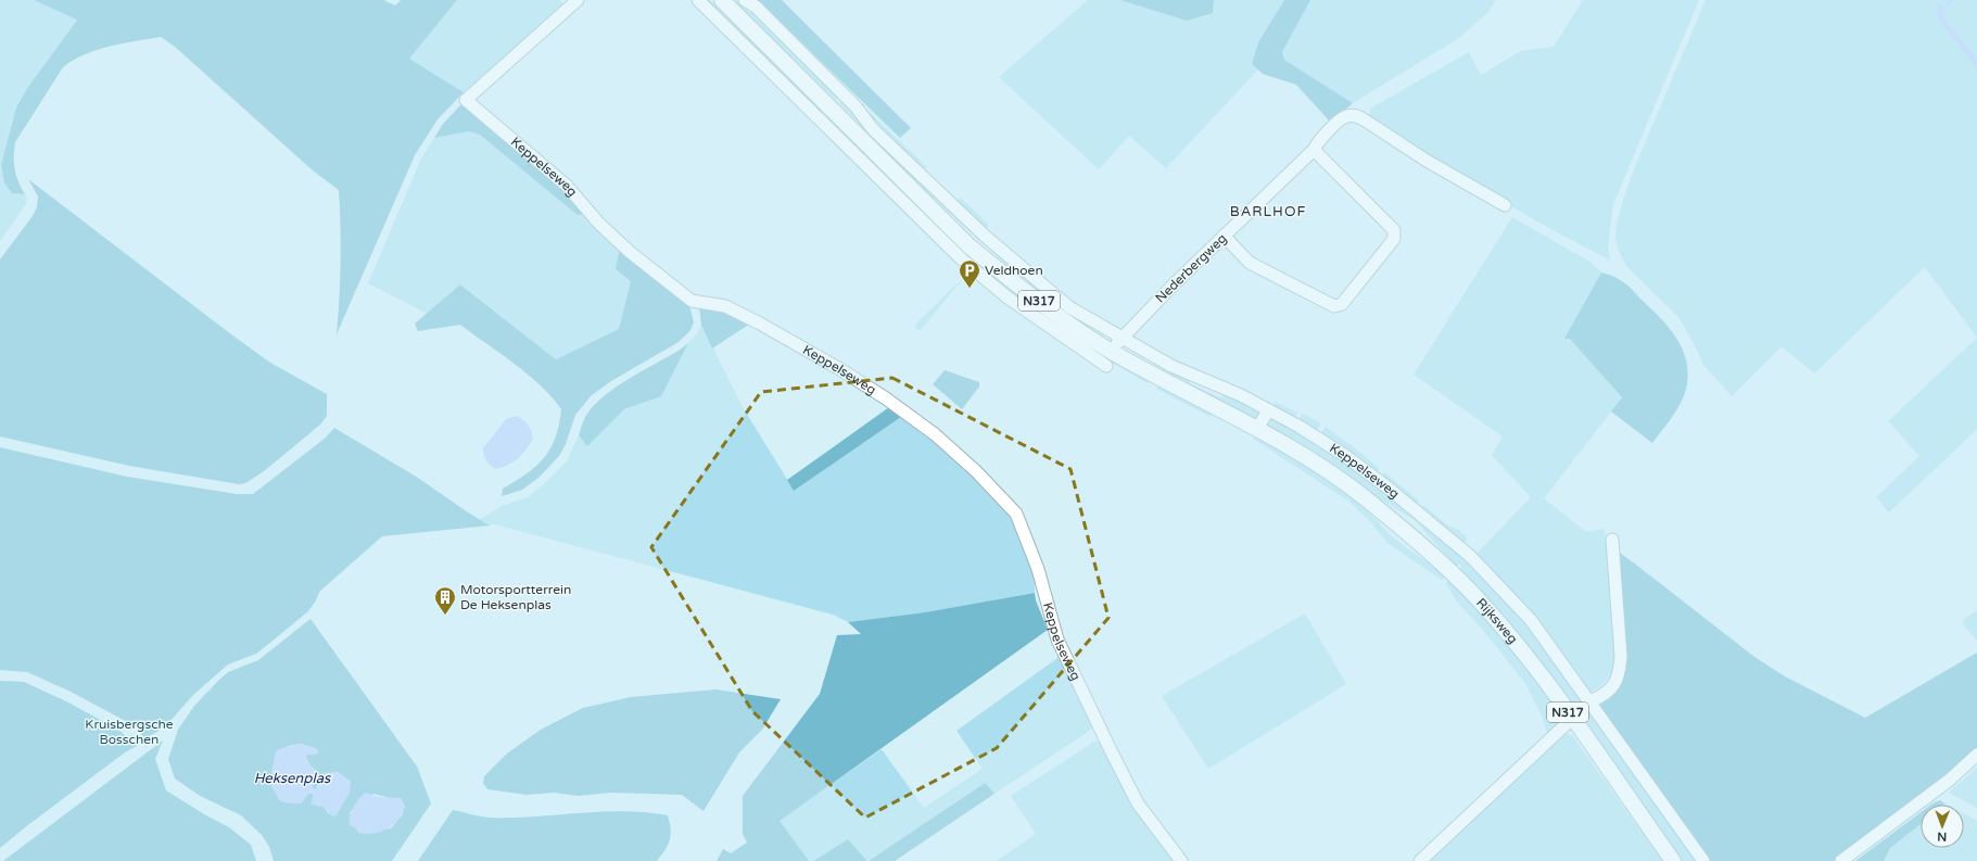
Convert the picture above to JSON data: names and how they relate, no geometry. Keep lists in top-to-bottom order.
{
  "streets": {
    "main road": ["Keppelseweg", "N317", "Rijksweg"],
    "street": ["Nederbergweg"]
  },
  "crossings": [
    ["Keppelseweg", "Nederbergweg"],
    ["Keppelseweg", "Rijksweg"]
  ],
  "districts": ["BARLHOF"],
  "water": ["Heksenplas"],
  "parks": ["Kruisbergsche Bosschen"],
  "places": {
    "parking": ["Veldhoen"],
    "building": ["Motorsportterrein De Heksenplas"]
  },
  "north": "bottom"
}
